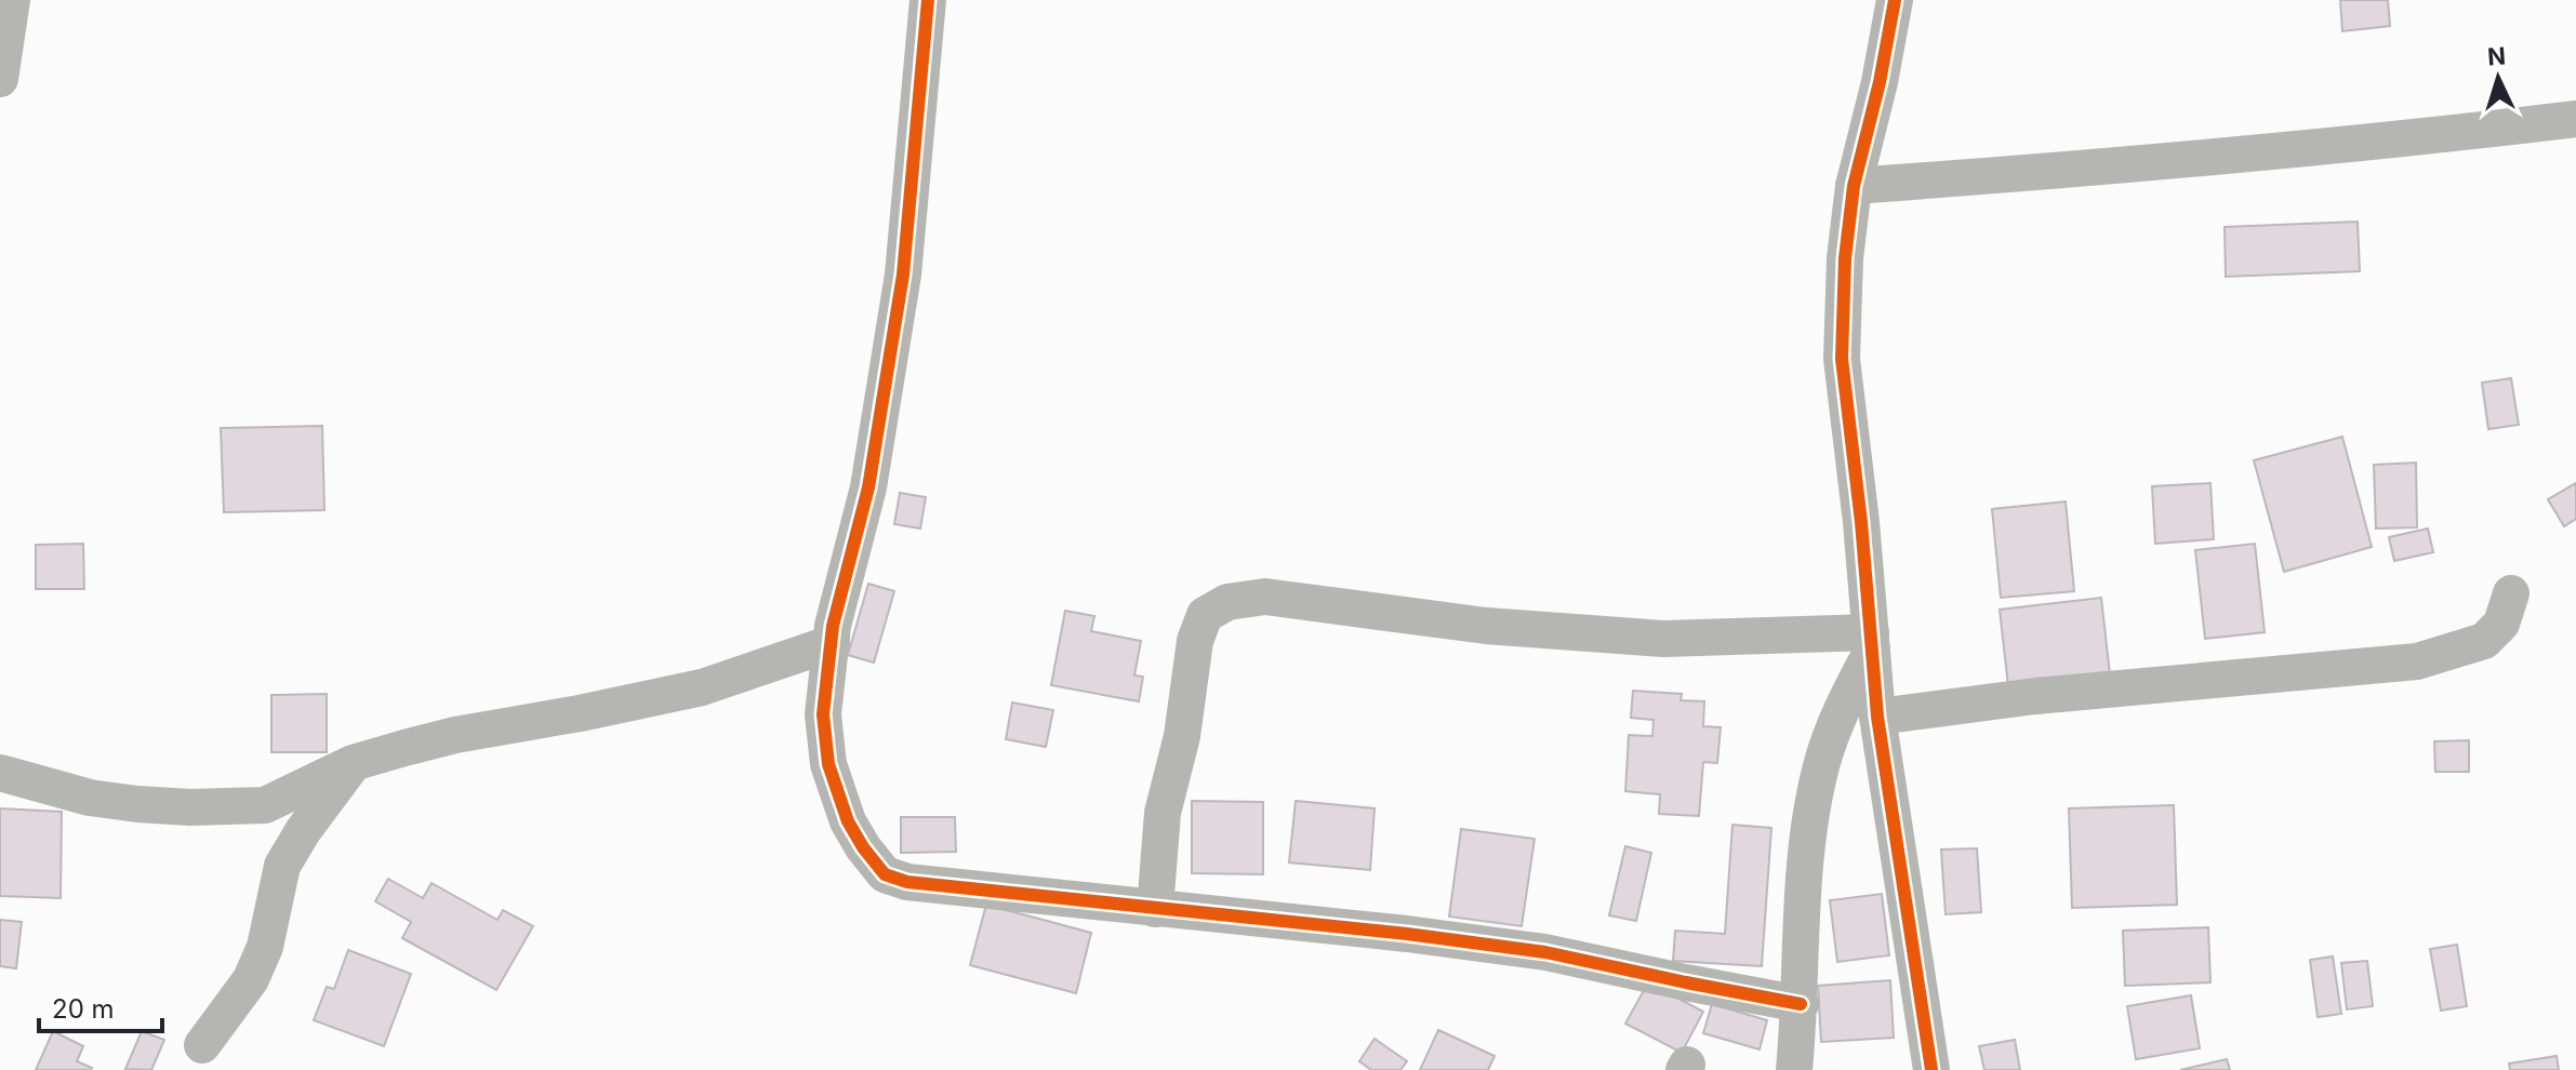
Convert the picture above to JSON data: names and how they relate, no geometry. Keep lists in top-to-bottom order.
{
  "scale_bar": "20 m",
  "north": "top"
}
